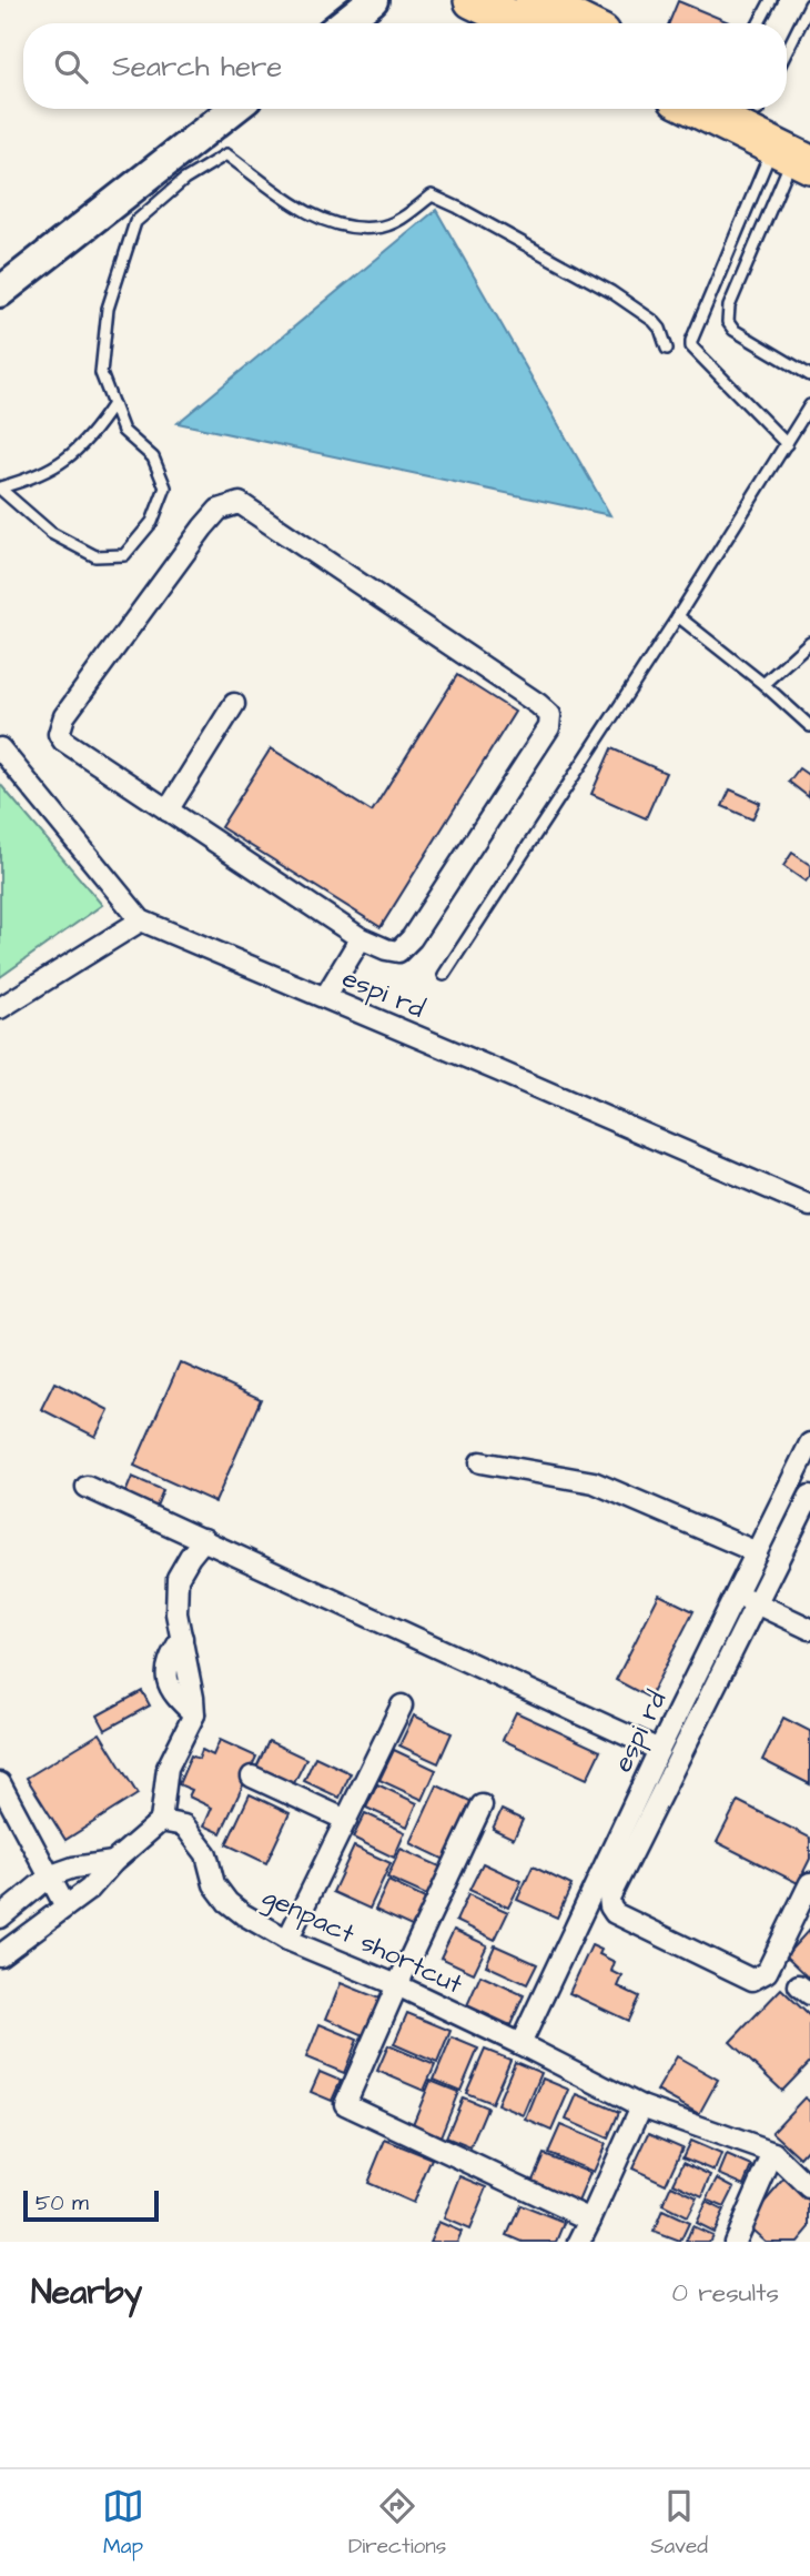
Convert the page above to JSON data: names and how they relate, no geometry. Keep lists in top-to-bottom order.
{
  "streets": {
    "street": ["espi rd", "genpact shortcut"]
  },
  "crossings": [
    ["espi rd", "genpact shortcut"]
  ],
  "scale_bar": "50 m",
  "page": {
    "search": "Search here",
    "scale": "50 m",
    "heading": ["Nearby", "0 results"],
    "nav": ["Map", "Directions", "Saved"]
  }
}
